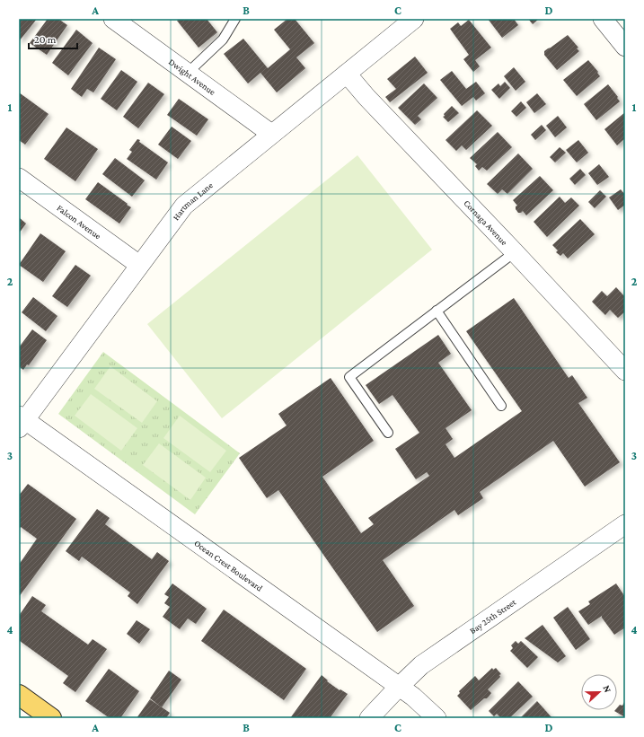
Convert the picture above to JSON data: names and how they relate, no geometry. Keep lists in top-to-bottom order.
{
  "streets": {
    "street": [
      "Dwight Avenue",
      "Hartman Lane",
      "Falcon Avenue",
      "Cornaga Avenue",
      "Ocean Crest Boulevard",
      "Bay 25th Street"
    ]
  },
  "crossings": [
    ["Dwight Avenue", "Hartman Lane"],
    ["Hartman Lane", "Falcon Avenue"],
    ["Hartman Lane", "Cornaga Avenue"],
    ["Hartman Lane", "Ocean Crest Boulevard"],
    ["Ocean Crest Boulevard", "Bay 25th Street"]
  ],
  "scale_bar": "20 m",
  "north": "right",
  "grid": {
    "columns": [
      "A",
      "B",
      "C",
      "D"
    ],
    "rows": [
      "1",
      "2",
      "3",
      "4"
    ]
  }
}
